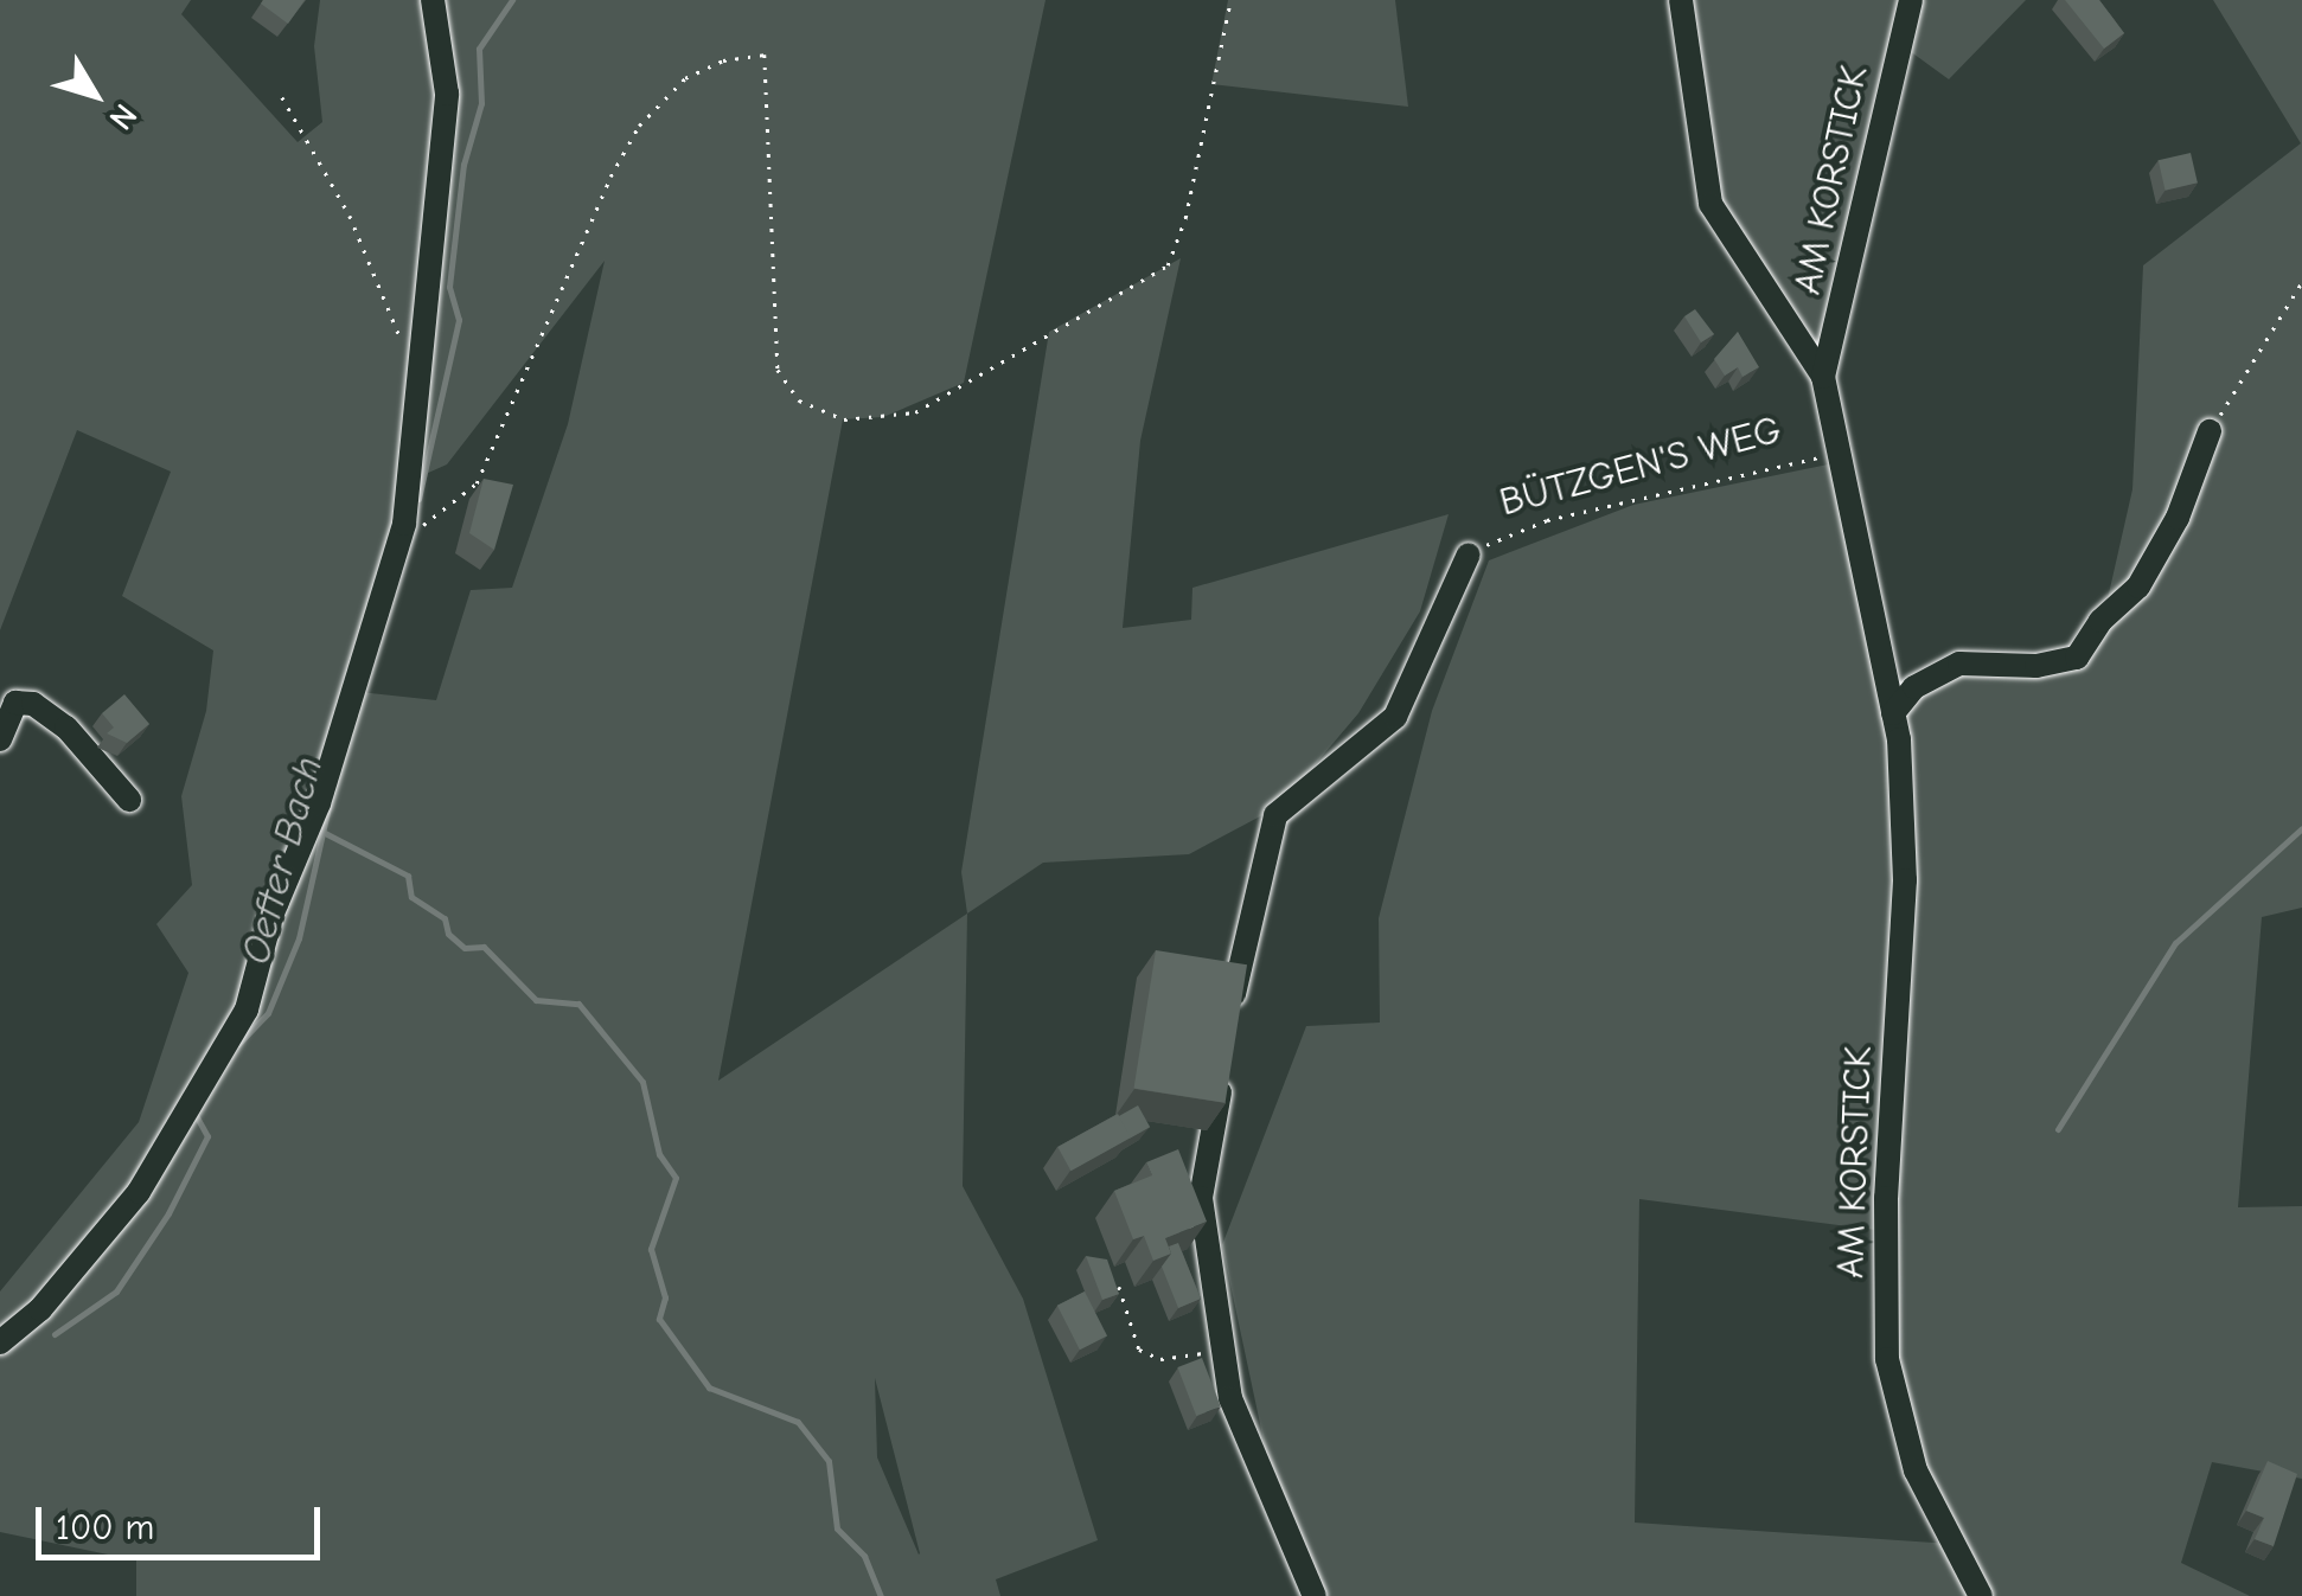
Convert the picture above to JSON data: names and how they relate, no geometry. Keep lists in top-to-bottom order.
{
  "streets": {
    "street": ["AM KORSTICK", "BÜTZGEN'S WEG"]
  },
  "crossings": [
    ["AM KORSTICK", "BÜTZGEN'S WEG"]
  ],
  "water": ["Oefter Bach"],
  "scale_bar": "100 m",
  "north": "bottom right"
}
